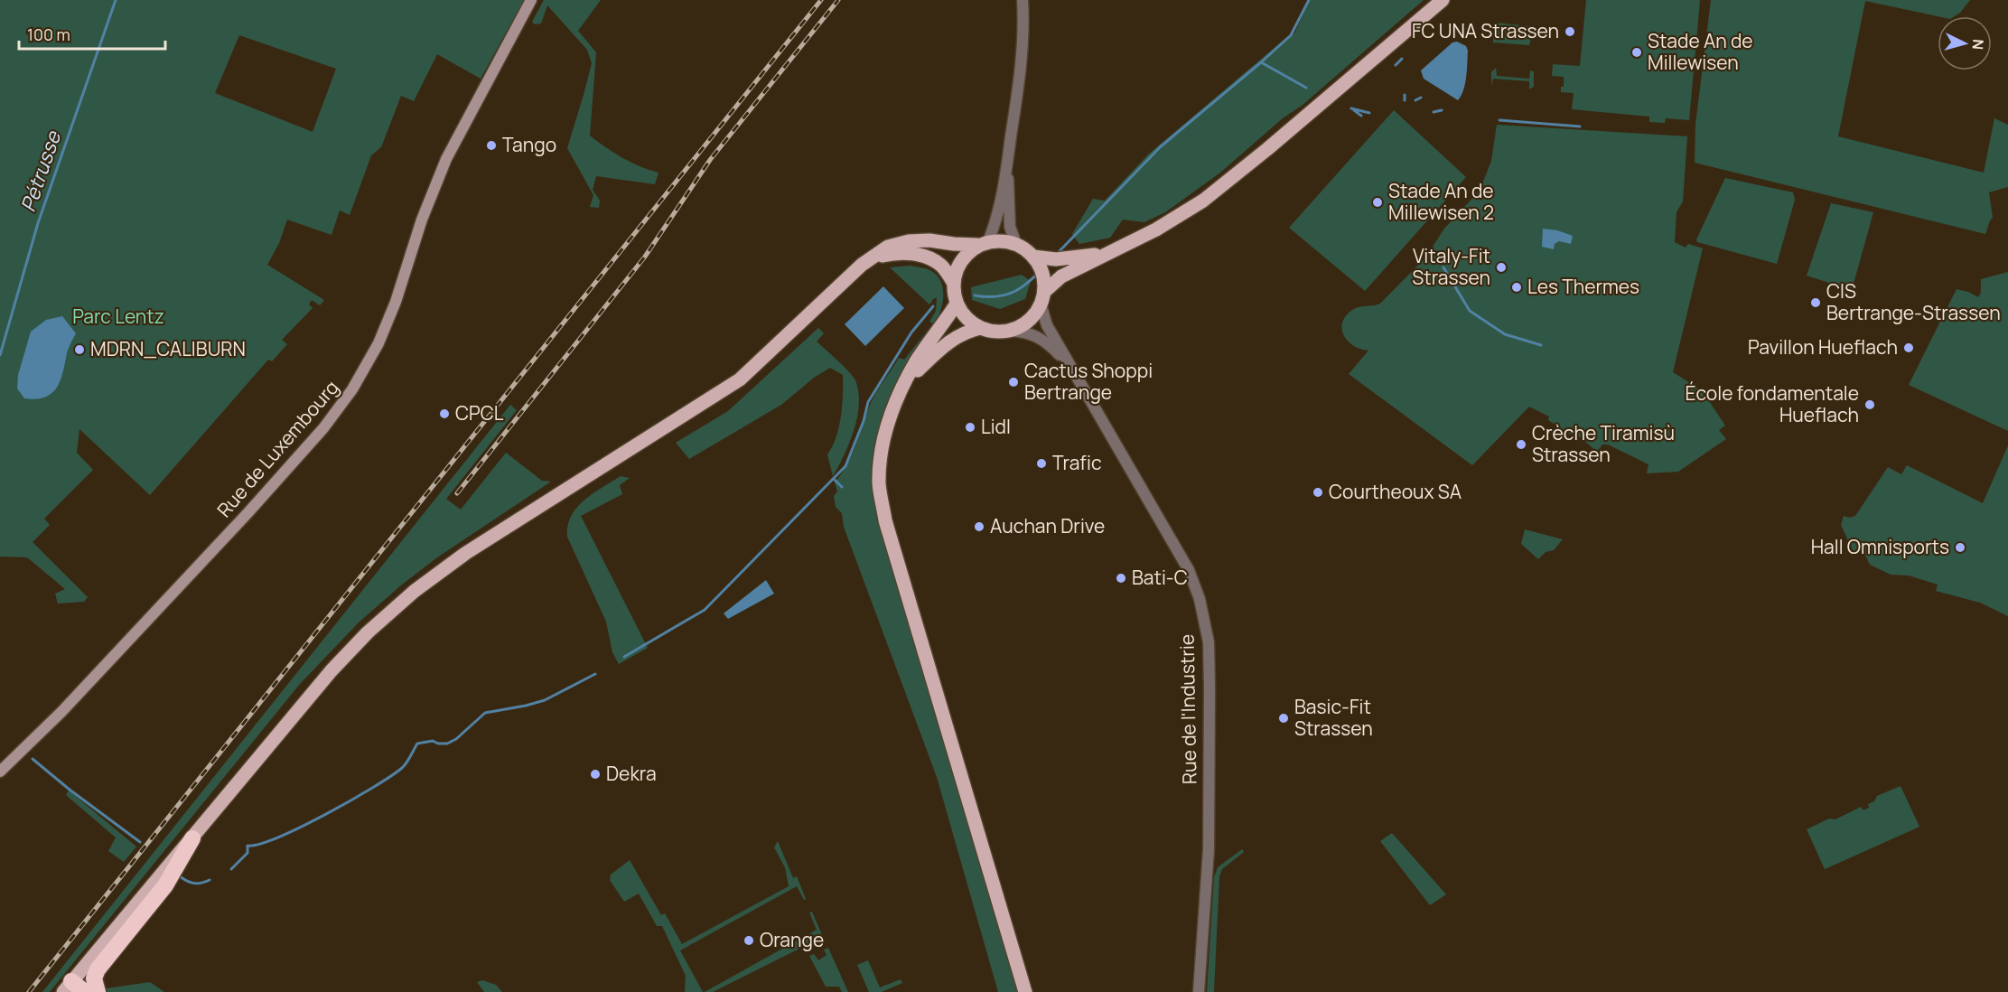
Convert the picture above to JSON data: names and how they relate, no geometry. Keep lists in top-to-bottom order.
{
  "streets": {
    "main road": ["Rue de Luxembourg"],
    "street": ["Rue de l'Industrie"]
  },
  "water": ["Pétrusse"],
  "parks": ["Parc Lentz"],
  "places": [
    "FC UNA Strassen",
    "Stade An de Millewisen",
    "Tango",
    "Stade An de Millewisen 2",
    "Vitaly-Fit Strassen",
    "Les Thermes",
    "CIS Bertrange-Strassen",
    "Pavillon Hueflach",
    "MDRN_CALIBURN",
    "Cactus Shoppi Bertrange",
    "École fondamentale Hueflach",
    "CPCL",
    "Lidl",
    "Crèche Tiramisù Strassen",
    "Trafic",
    "Courtheoux SA",
    "Auchan Drive",
    "Hall Omnisports",
    "Bati-C",
    "Basic-Fit Strassen",
    "Dekra",
    "Orange"
  ],
  "scale_bar": "100 m",
  "north": "right"
}
